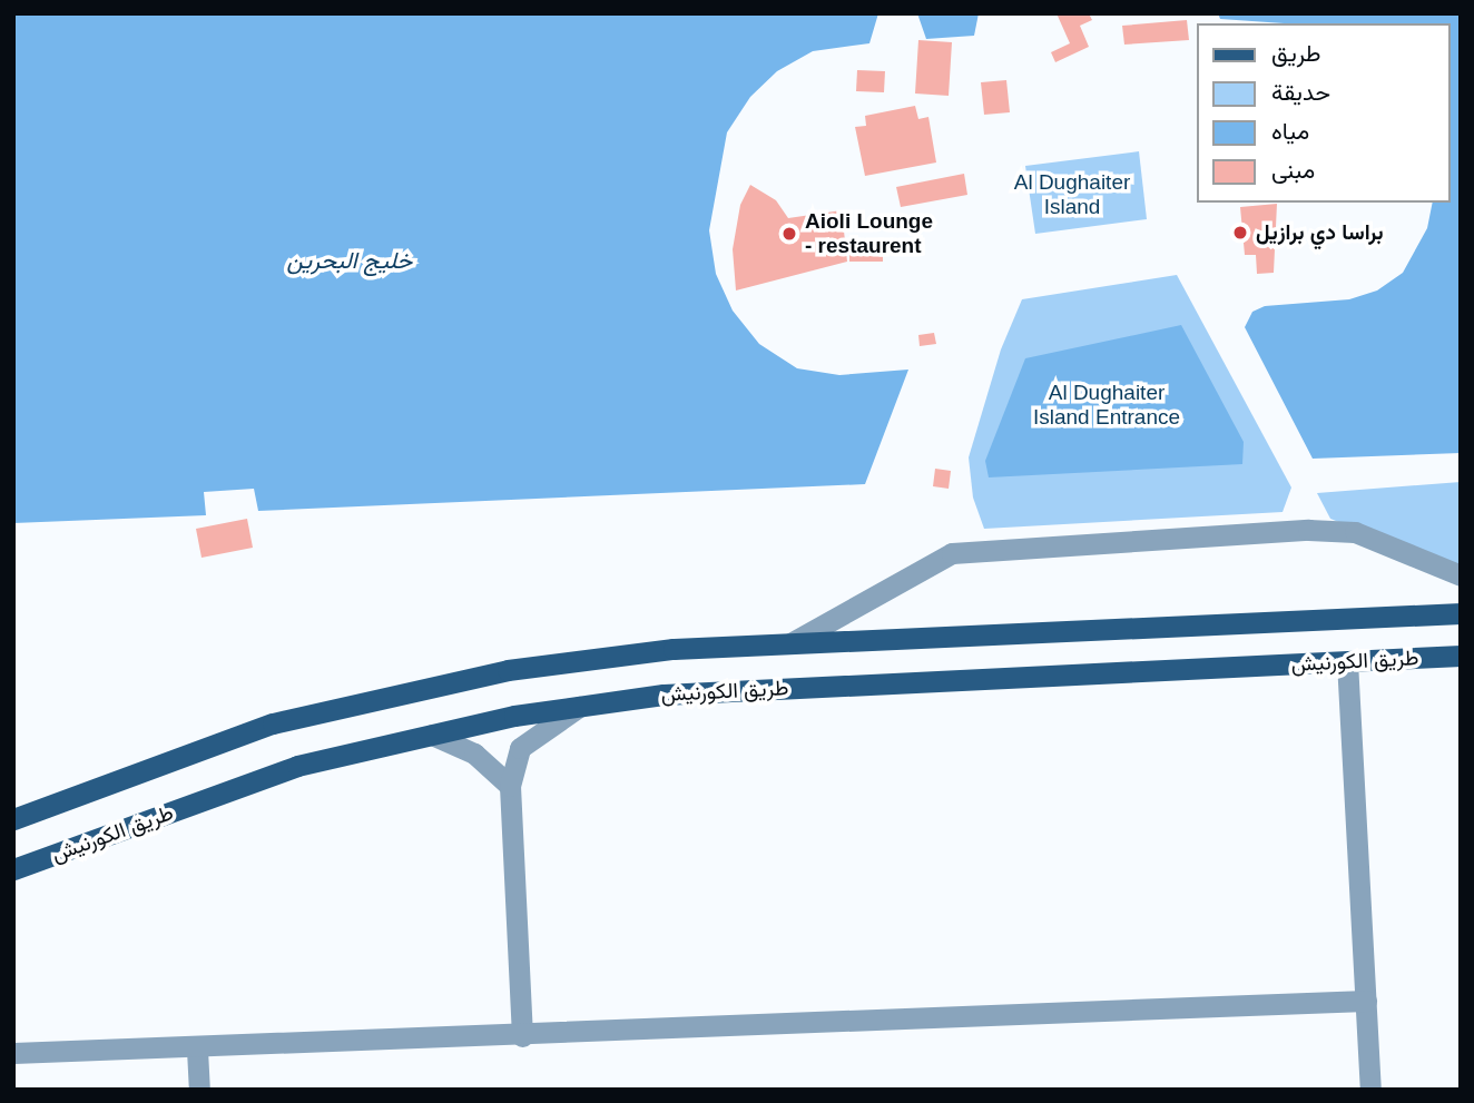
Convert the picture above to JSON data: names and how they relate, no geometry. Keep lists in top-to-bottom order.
{
  "streets": {
    "main road": ["طريق الكورنيش"]
  },
  "water": ["خليج البحرين"],
  "parks": ["Al Dughaiter Island", "Al Dughaiter Island Entrance"],
  "places": ["براسا دي برازيل", "Aioli Lounge - restaurent"],
  "legend": [
    "طريق",
    "حديقة",
    "مياه",
    "مبنى"
  ]
}
